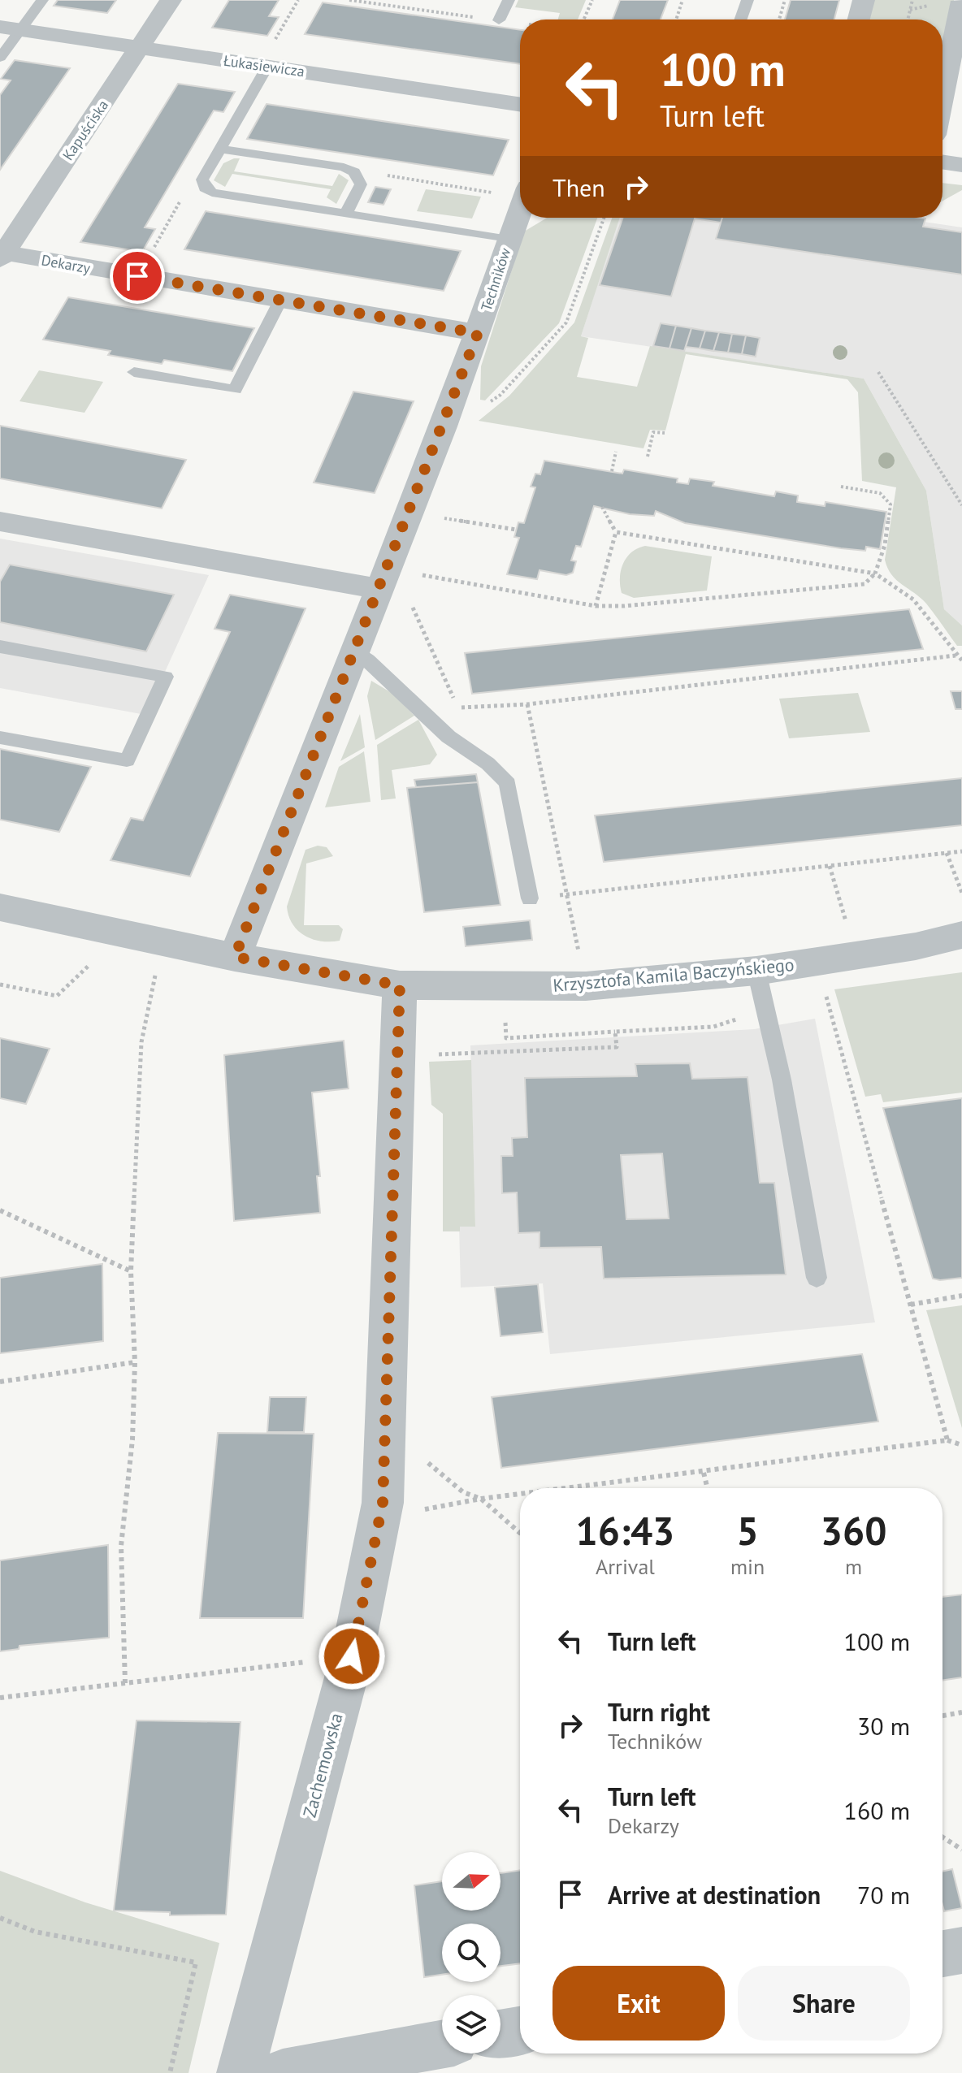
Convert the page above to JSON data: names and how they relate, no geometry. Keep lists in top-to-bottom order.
{
  "streets": {
    "street": [
      "Łukasiewicza",
      "Kapuściska",
      "Dekarzy",
      "Techników",
      "Krzysztofa Kamila Baczyńskiego",
      "Zachemowska"
    ]
  },
  "crossings": [
    ["Łukasiewicza", "Kapuściska"],
    ["Kapuściska", "Dekarzy"],
    ["Dekarzy", "Techników"],
    ["Techników", "Krzysztofa Kamila Baczyńskiego"],
    ["Krzysztofa Kamila Baczyńskiego", "Zachemowska"]
  ],
  "north": "right",
  "page": {
    "turn": ["100 m", "Turn left"],
    "then": "Then",
    "eta": [
      "16:43",
      "Arrival",
      "5",
      "min",
      "360",
      "m"
    ],
    "list": [
      {
        "name": "Turn left",
        "value": "100 m"
      },
      {
        "name": "Turn right",
        "note": "Techników",
        "value": "30 m"
      },
      {
        "name": "Turn left",
        "note": "Dekarzy",
        "value": "160 m"
      },
      {
        "name": "Arrive at destination",
        "value": "70 m"
      }
    ],
    "buttons": ["Exit", "Share"]
  }
}
